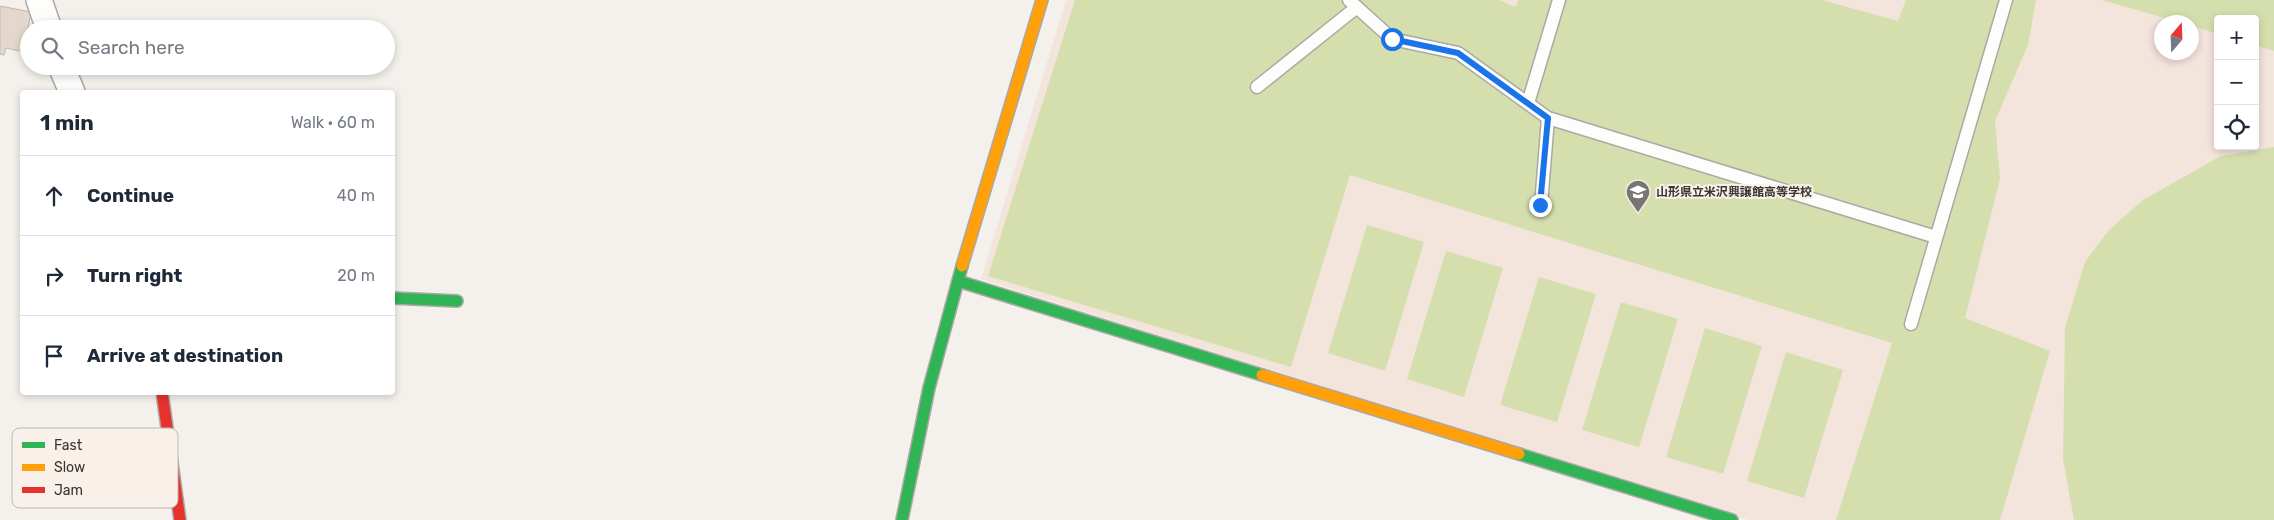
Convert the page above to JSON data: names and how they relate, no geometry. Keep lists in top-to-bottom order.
{
  "places": {
    "school or university": ["山形県立米沢興譲館高等学校"]
  },
  "legend": ["Fast", "Slow", "Jam"],
  "north": "top",
  "page": {
    "map_buttons": ["+", "−"],
    "search": "Search here",
    "heading": ["1 min", "Walk · 60 m"],
    "list": [
      ["Continue", "40 m"],
      ["Turn right", "20 m"],
      "Arrive at destination"
    ]
  }
}
